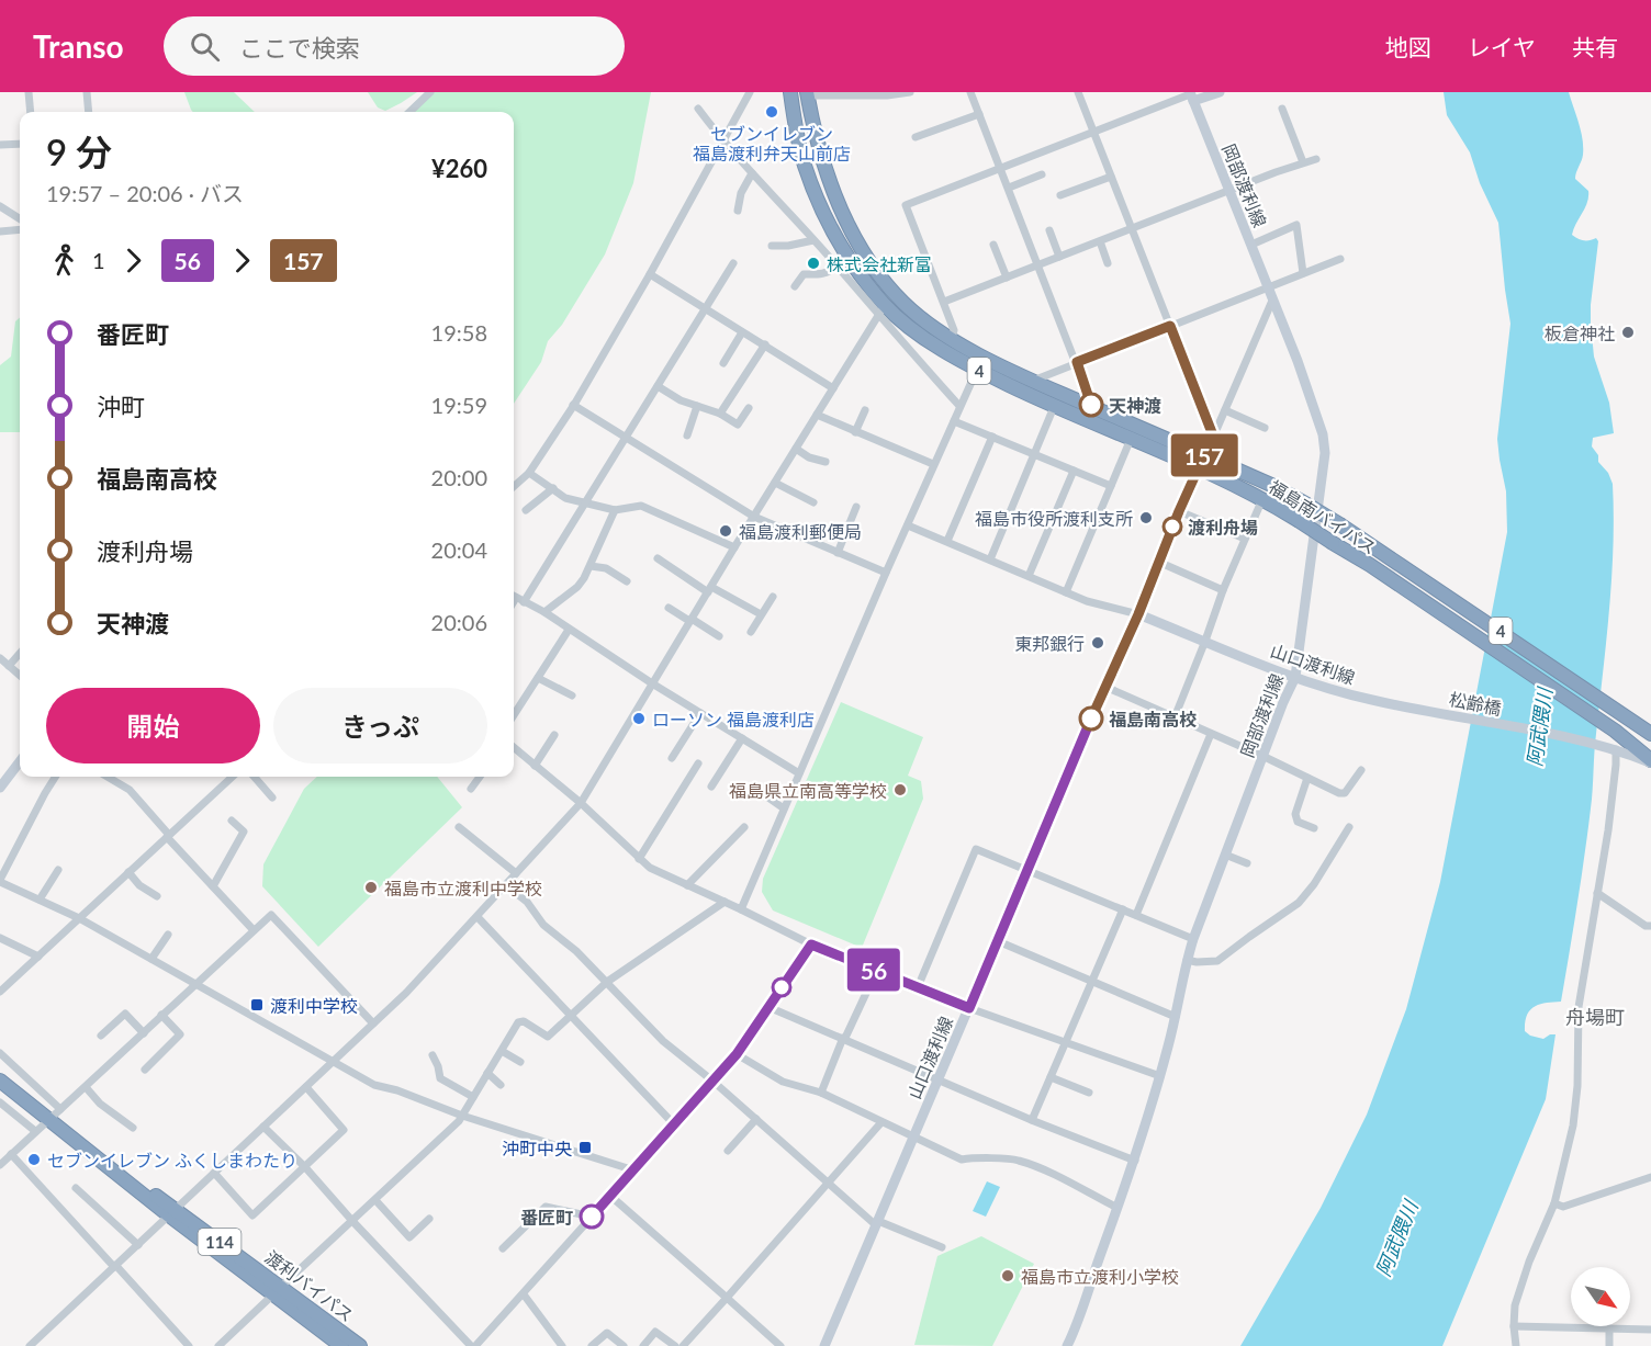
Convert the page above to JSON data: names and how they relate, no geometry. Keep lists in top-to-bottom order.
{
  "streets": {
    "highway": [
      "4",
      "福島南バイパス",
      "114",
      "渡利バイパス"
    ],
    "main road": ["岡部渡利線", "山口渡利線", "松齢橋"]
  },
  "crossings": [
    ["岡部渡利線", "山口渡利線"],
    ["山口渡利線", "松齢橋"]
  ],
  "districts": ["舟場町"],
  "water": ["阿武隈川"],
  "places": {
    "other": [
      "セブンイレブン 福島渡利弁天山前店",
      "株式会社新富",
      "板倉神社",
      "天神渡",
      "福島市役所渡利支所",
      "渡利舟場",
      "福島渡利郵便局",
      "東邦銀行",
      "ローソン 福島渡利店",
      "福島南高校",
      "福島県立南高等学校",
      "福島市立渡利中学校",
      "セブンイレブン ふくしまわたり",
      "番匠町",
      "福島市立渡利小学校"
    ],
    "transit": ["渡利中学校", "沖町中央"]
  },
  "lines": ["bus line 157", "bus line 56"],
  "north": "bottom right",
  "page": {
    "header": "Transo",
    "search": "ここで検索",
    "nav": ["地図", "レイヤ", "共有"],
    "on_map": ["56", "157"],
    "heading": ["9 分", "19:57 – 20:06 · バス", "¥260"],
    "legs": ["1", "56", "157"],
    "list": [
      {
        "name": "番匠町",
        "value": "19:58"
      },
      {
        "name": "沖町",
        "value": "19:59"
      },
      {
        "name": "福島南高校",
        "value": "20:00"
      },
      {
        "name": "渡利舟場",
        "value": "20:04"
      },
      {
        "name": "天神渡",
        "value": "20:06"
      }
    ],
    "buttons": ["開始", "きっぷ"]
  }
}
